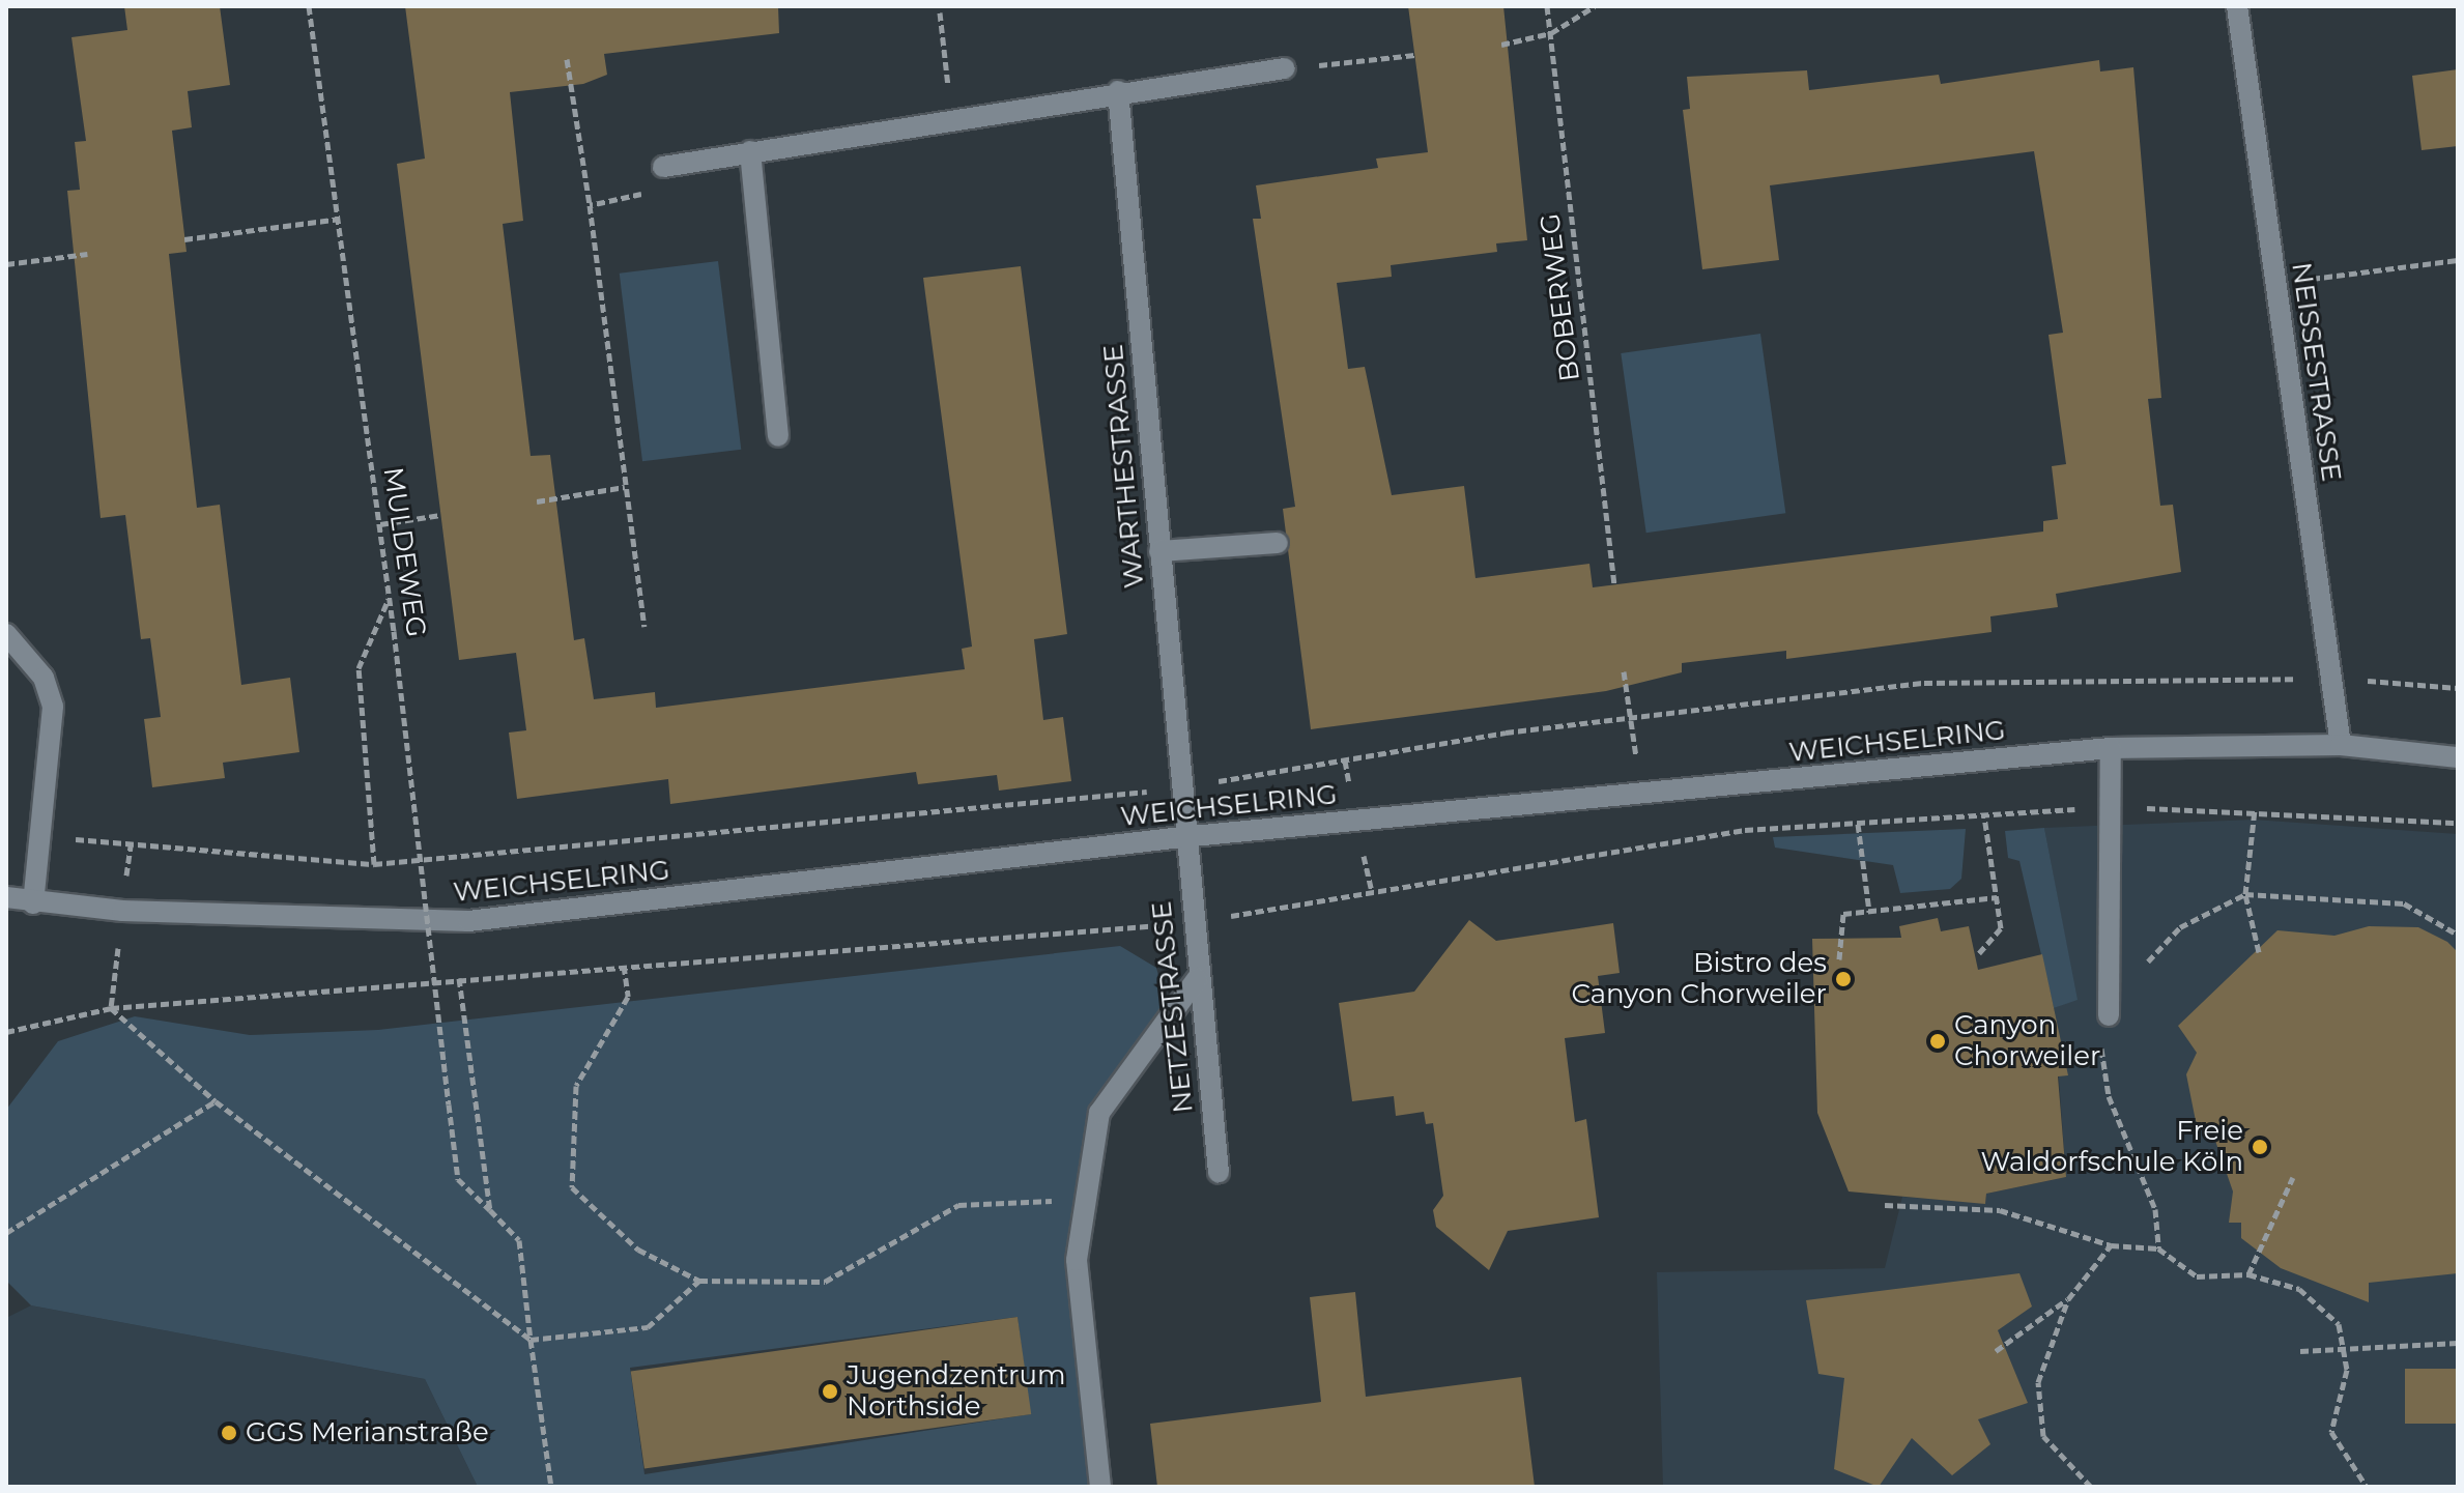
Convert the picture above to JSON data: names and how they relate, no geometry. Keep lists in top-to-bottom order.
{
  "streets": {
    "street": [
      "NEISSESTRASSE",
      "WARTHESTRASSE",
      "WEICHSELRING",
      "NETZESTRASSE"
    ],
    "path": ["BOBERWEG", "MULDEWEG"]
  },
  "crossings": [
    ["NEISSESTRASSE", "WEICHSELRING"],
    ["WARTHESTRASSE", "WEICHSELRING"],
    ["WARTHESTRASSE", "NETZESTRASSE"],
    ["WEICHSELRING", "NETZESTRASSE"]
  ],
  "places": [
    "Bistro des Canyon Chorweiler",
    "Canyon Chorweiler",
    "Freie Waldorfschule Köln",
    "Jugendzentrum Northside",
    "GGS Merianstraße"
  ]
}
